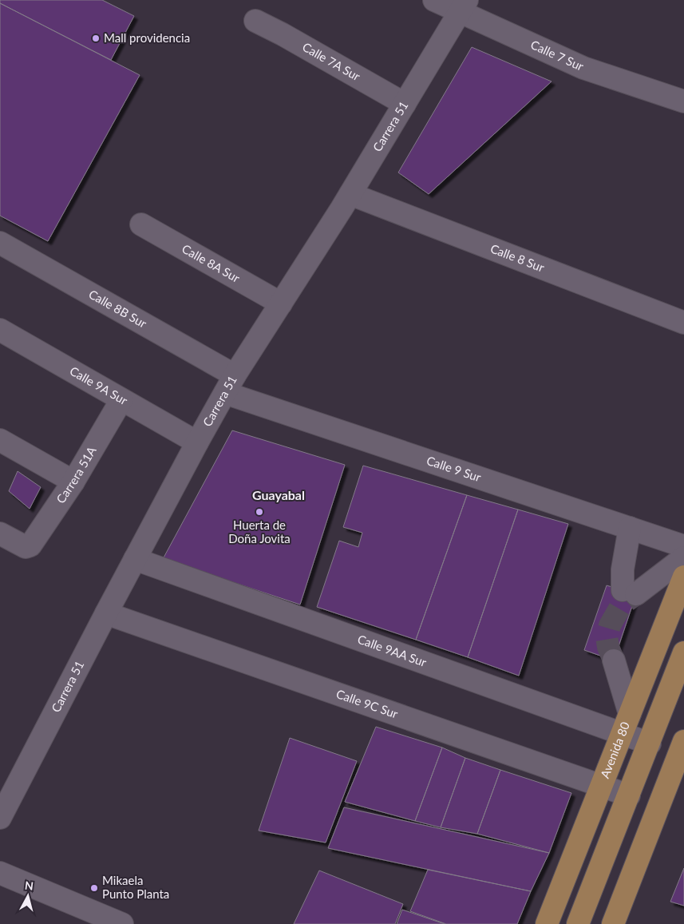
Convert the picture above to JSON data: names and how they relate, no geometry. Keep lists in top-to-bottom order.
{
  "streets": {
    "main road": ["Avenida 80"],
    "street": [
      "Calle 7 Sur",
      "Calle 7A Sur",
      "Carrera 51",
      "Calle 8 Sur",
      "Calle 8A Sur",
      "Calle 8B Sur",
      "Calle 9A Sur",
      "Calle 9 Sur",
      "Carrera 51A",
      "Calle 9AA Sur",
      "Calle 9C Sur"
    ]
  },
  "crossings": [
    ["Calle 7 Sur", "Carrera 51"],
    ["Calle 7A Sur", "Carrera 51"],
    ["Carrera 51", "Calle 8 Sur"],
    ["Carrera 51", "Calle 8A Sur"],
    ["Carrera 51", "Calle 8B Sur"],
    ["Carrera 51", "Calle 9A Sur"],
    ["Carrera 51", "Calle 9 Sur"],
    ["Carrera 51", "Calle 9AA Sur"],
    ["Carrera 51", "Calle 9C Sur"],
    ["Calle 8B Sur", "Calle 9 Sur"],
    ["Calle 9A Sur", "Carrera 51A"],
    ["Calle 9AA Sur", "Avenida 80"],
    ["Calle 9C Sur", "Avenida 80"]
  ],
  "districts": ["Guayabal"],
  "places": ["Mall providencia", "Huerta de Doña Jovita", "Mikaela Punto Planta"],
  "north": "top"
}
